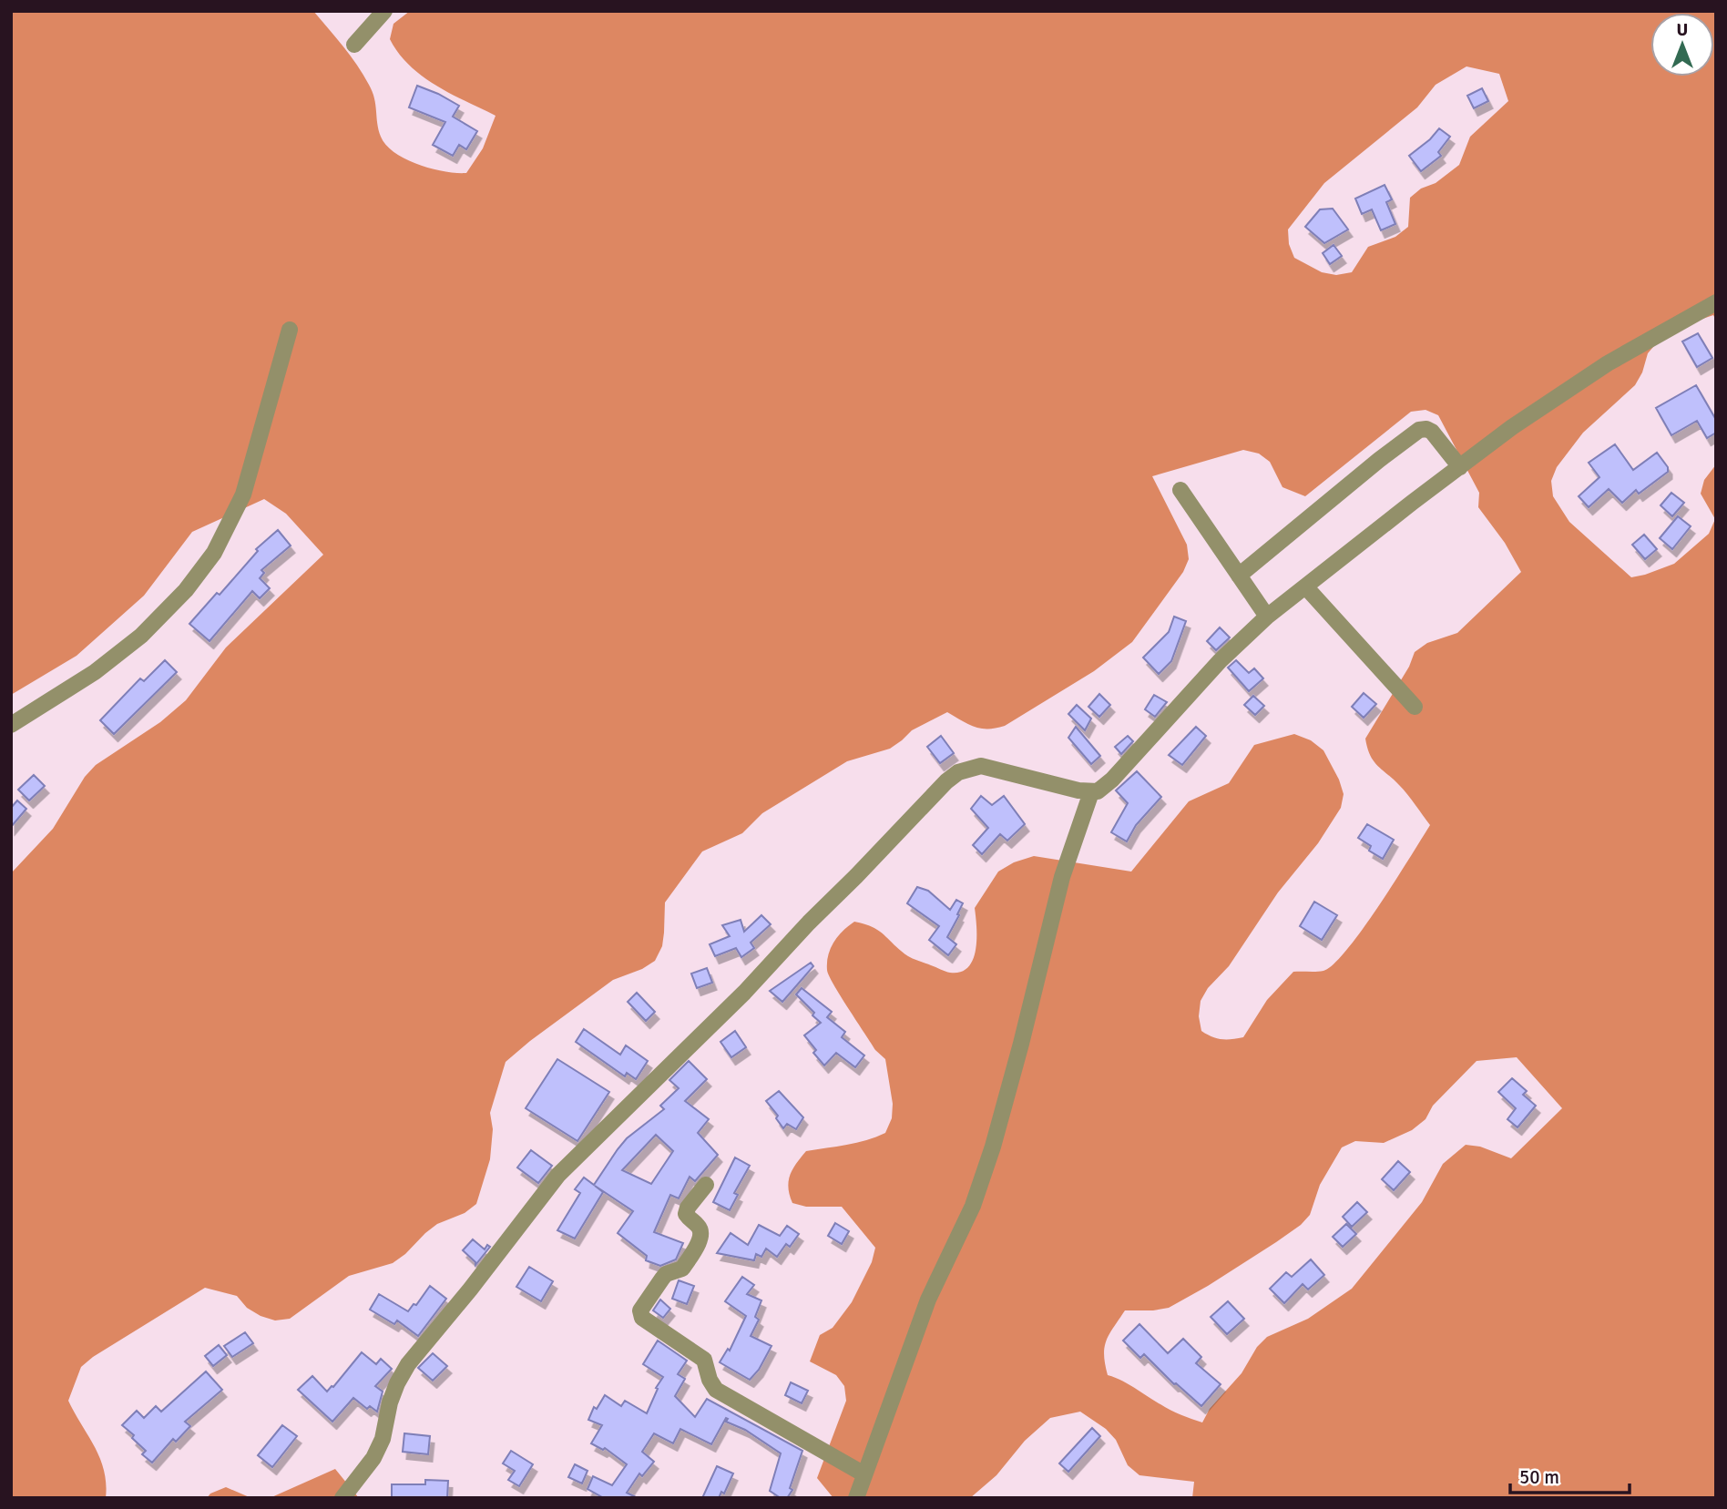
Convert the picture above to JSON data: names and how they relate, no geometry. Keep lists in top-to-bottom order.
{
  "scale_bar": "50 m",
  "north": "top"
}
